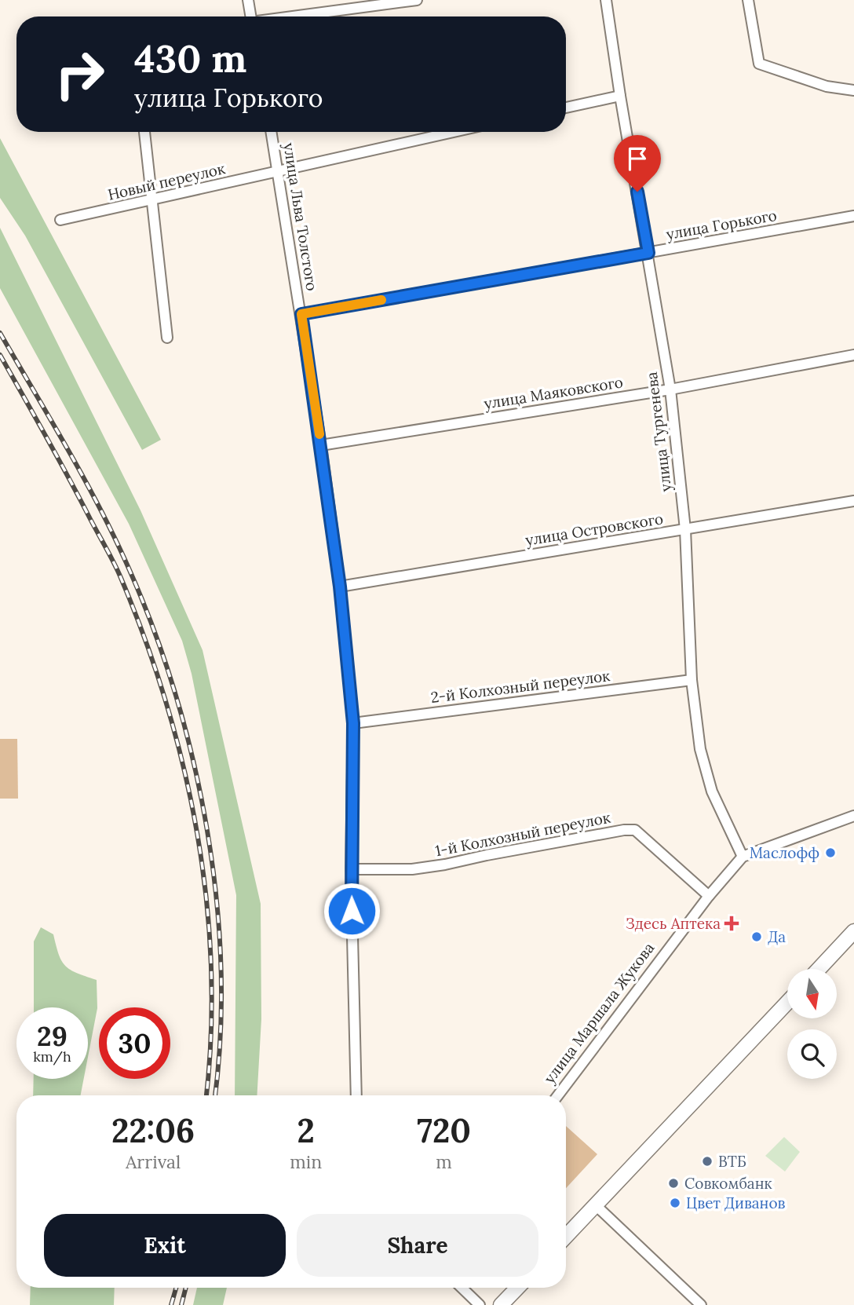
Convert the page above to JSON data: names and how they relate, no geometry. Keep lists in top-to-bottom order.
{
  "streets": {
    "street": [
      "Новый переулок",
      "улица Льва Толстого",
      "улица Горького",
      "улица Маяковского",
      "улица Тургенева",
      "улица Островского",
      "2-й Колхозный переулок",
      "1-й Колхозный переулок",
      "улица Маршала Жукова"
    ]
  },
  "crossings": [
    ["Новый переулок", "улица Льва Толстого"],
    ["улица Льва Толстого", "улица Горького"],
    ["улица Льва Толстого", "улица Маяковского"],
    ["улица Льва Толстого", "улица Островского"],
    ["улица Льва Толстого", "2-й Колхозный переулок"],
    ["улица Льва Толстого", "1-й Колхозный переулок"],
    ["улица Горького", "улица Тургенева"],
    ["улица Маяковского", "улица Тургенева"],
    ["улица Тургенева", "улица Островского"],
    ["улица Тургенева", "2-й Колхозный переулок"],
    ["улица Тургенева", "улица Маршала Жукова"],
    ["1-й Колхозный переулок", "улица Маршала Жукова"]
  ],
  "places": {
    "other": [
      "Маслофф",
      "Да",
      "ВТБ",
      "Совкомбанк",
      "Цвет Диванов"
    ],
    "health": ["Здесь Аптека"]
  },
  "north": "bottom",
  "page": {
    "turn": ["430 m", "улица Горького"],
    "speed": "29 km/h",
    "limit": "30",
    "eta": [
      "22:06",
      "Arrival",
      "2",
      "min",
      "720",
      "m"
    ],
    "buttons": ["Exit", "Share"]
  }
}
